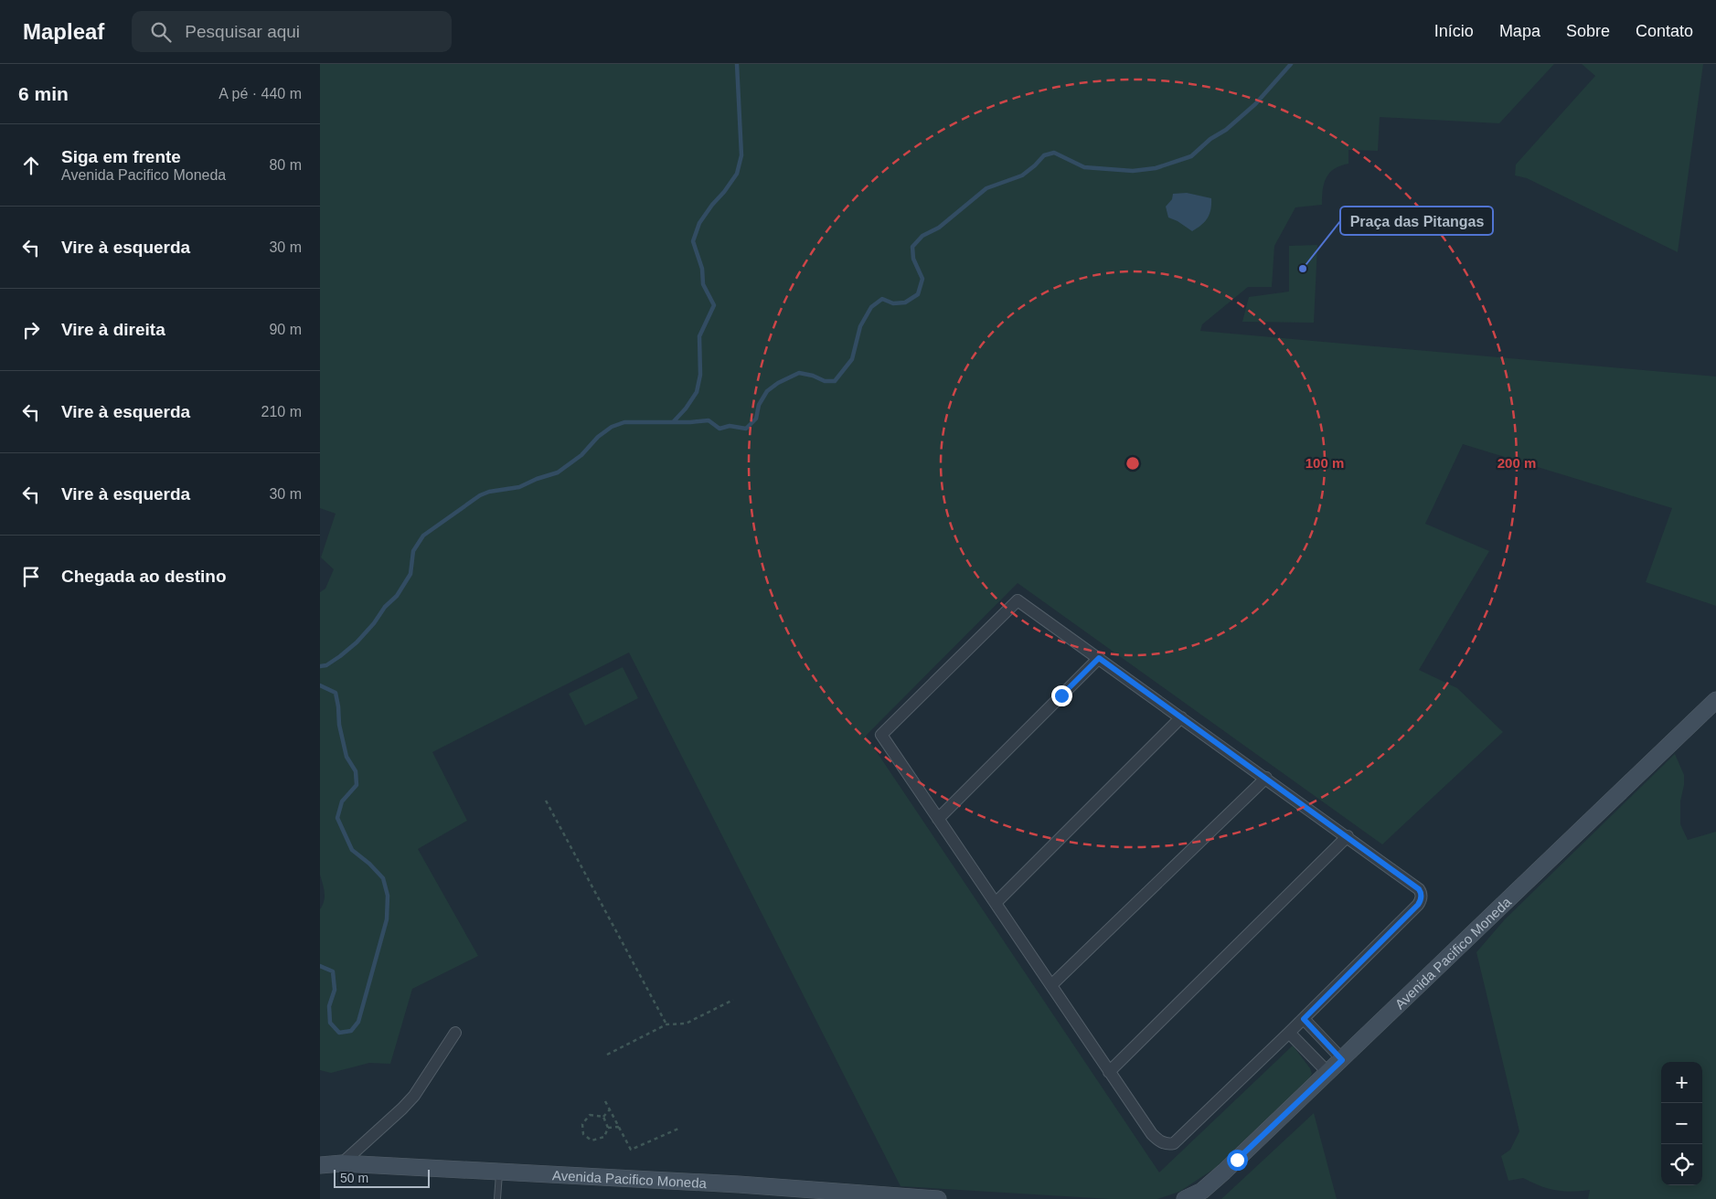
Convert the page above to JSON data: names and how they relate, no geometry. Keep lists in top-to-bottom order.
{
  "streets": {
    "street": ["Avenida Pacifico Moneda"]
  },
  "places": ["Praça das Pitangas"],
  "scale_bar": "50 m",
  "page": {
    "header": "Mapleaf",
    "search": "Pesquisar aqui",
    "nav": [
      "Início",
      "Mapa",
      "Sobre",
      "Contato"
    ],
    "heading": ["6 min", "A pé · 440 m"],
    "list": [
      ["Siga em frente", "Avenida Pacifico Moneda", "80 m"],
      ["Vire à esquerda", "30 m"],
      ["Vire à direita", "90 m"],
      ["Vire à esquerda", "210 m"],
      ["Vire à esquerda", "30 m"],
      "Chegada ao destino"
    ],
    "map_buttons": ["+", "−"],
    "scale": "50 m"
  },
  "rings": ["100 m", "200 m"]
}
